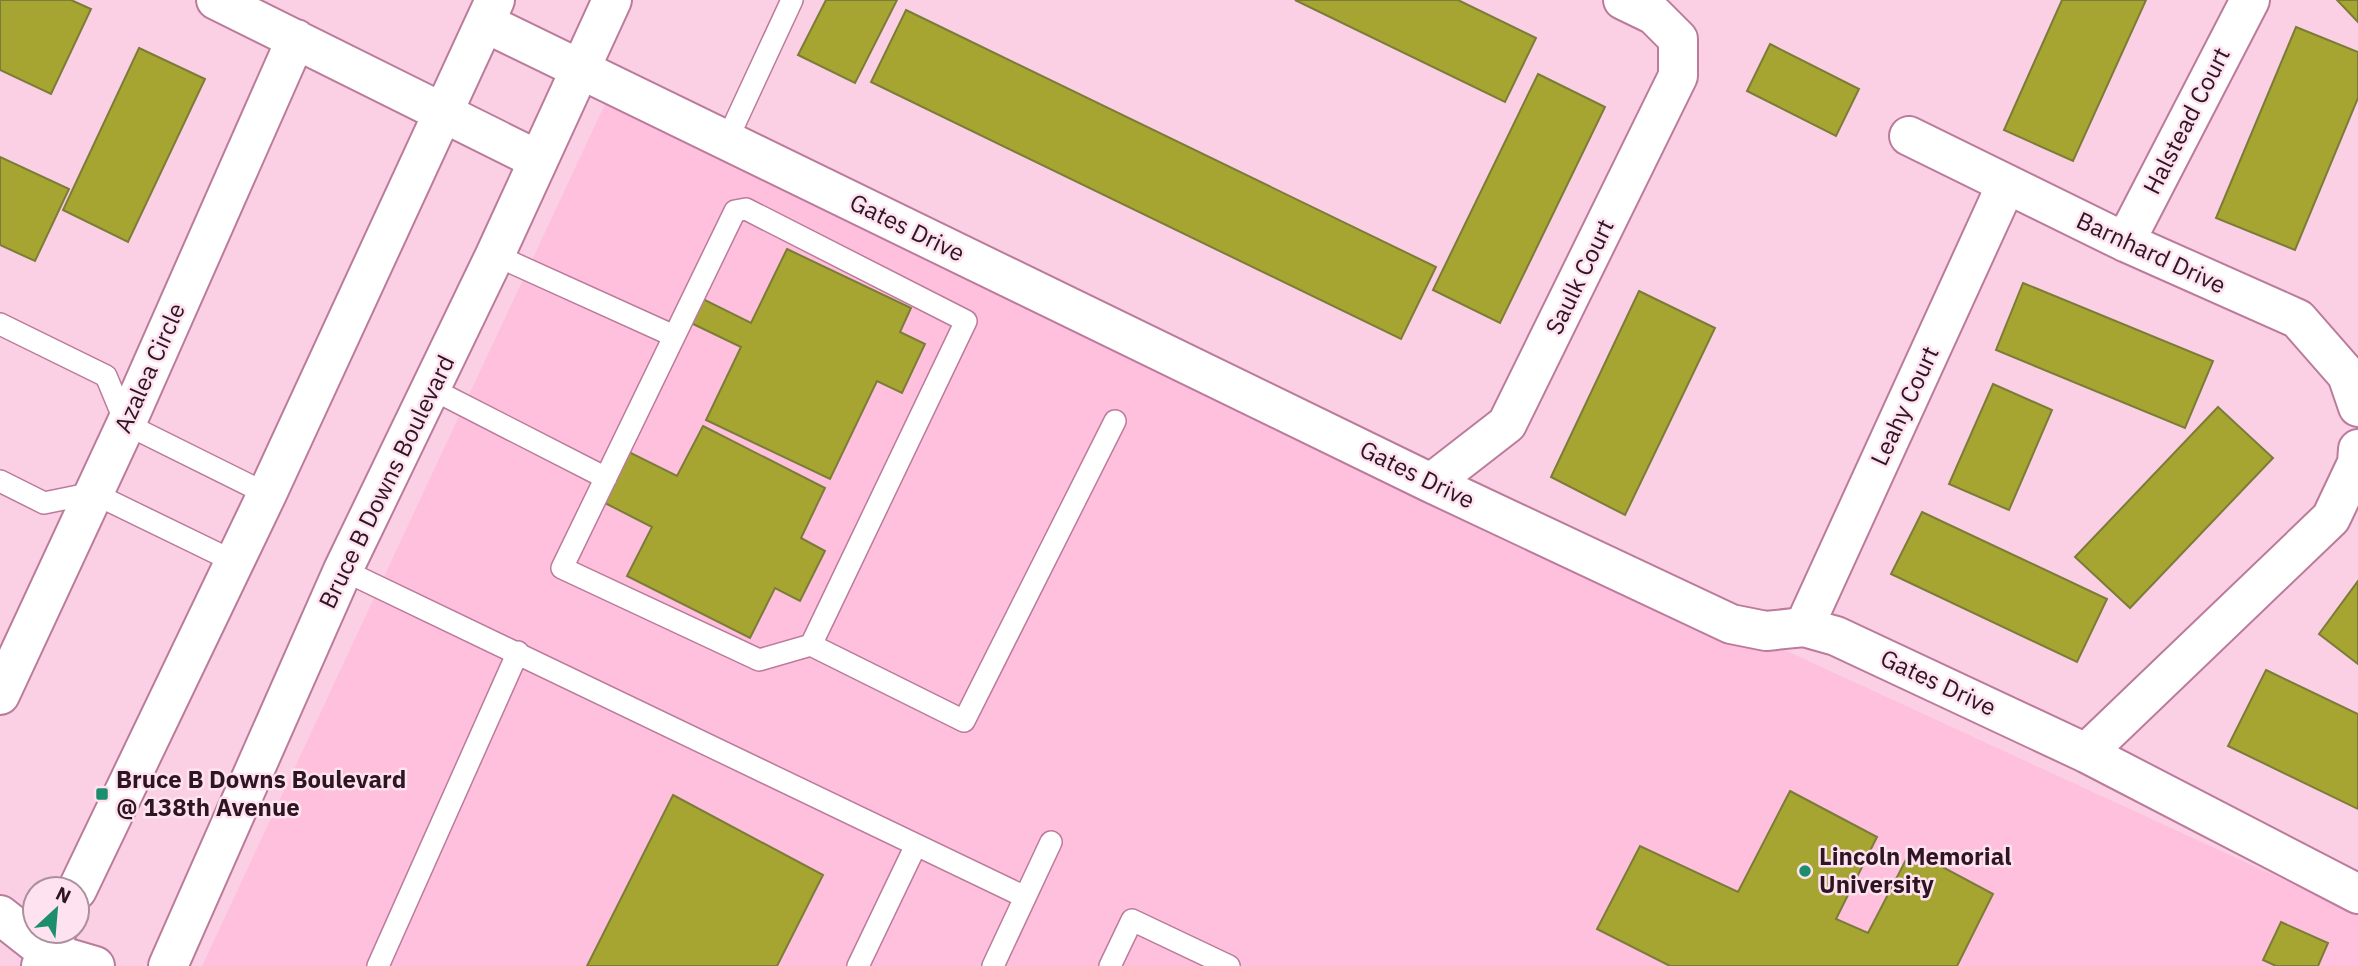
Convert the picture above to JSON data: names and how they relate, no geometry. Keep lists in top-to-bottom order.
{
  "streets": {
    "street": [
      "Halstead Court",
      "Gates Drive",
      "Barnhard Drive",
      "Saulk Court",
      "Azalea Circle",
      "Leahy Court",
      "Bruce B Downs Boulevard"
    ]
  },
  "crossings": [
    ["Halstead Court", "Barnhard Drive"],
    ["Gates Drive", "Saulk Court"],
    ["Gates Drive", "Leahy Court"],
    ["Gates Drive", "Bruce B Downs Boulevard"],
    ["Barnhard Drive", "Leahy Court"]
  ],
  "places": {
    "transit": ["Bruce B Downs Boulevard @ 138th Avenue"],
    "other": ["Lincoln Memorial University"]
  },
  "north": "top right"
}
